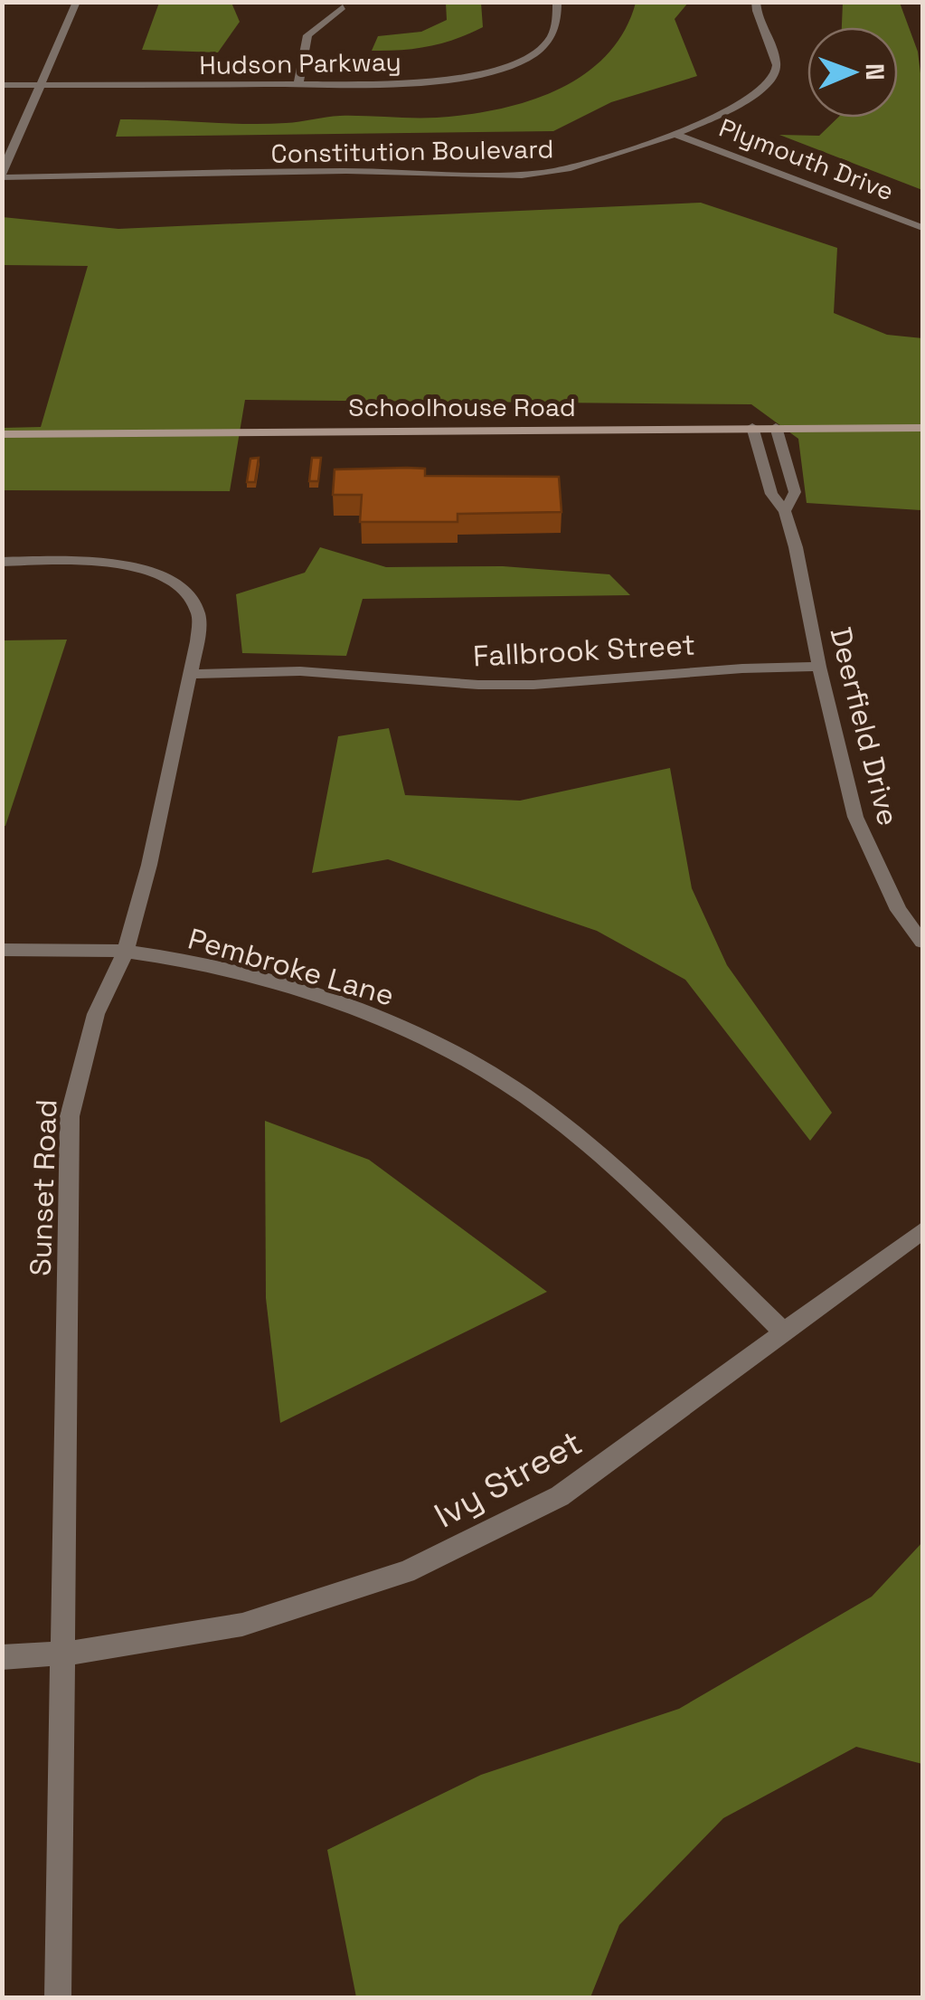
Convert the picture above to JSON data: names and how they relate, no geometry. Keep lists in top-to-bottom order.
{
  "streets": {
    "street": [
      "Hudson Parkway",
      "Constitution Boulevard",
      "Plymouth Drive",
      "Schoolhouse Road",
      "Fallbrook Street",
      "Deerfield Drive",
      "Pembroke Lane",
      "Sunset Road",
      "Ivy Street"
    ]
  },
  "crossings": [
    ["Constitution Boulevard", "Plymouth Drive"],
    ["Schoolhouse Road", "Deerfield Drive"],
    ["Fallbrook Street", "Deerfield Drive"],
    ["Fallbrook Street", "Sunset Road"],
    ["Pembroke Lane", "Sunset Road"],
    ["Pembroke Lane", "Ivy Street"],
    ["Sunset Road", "Ivy Street"]
  ],
  "north": "right"
}
